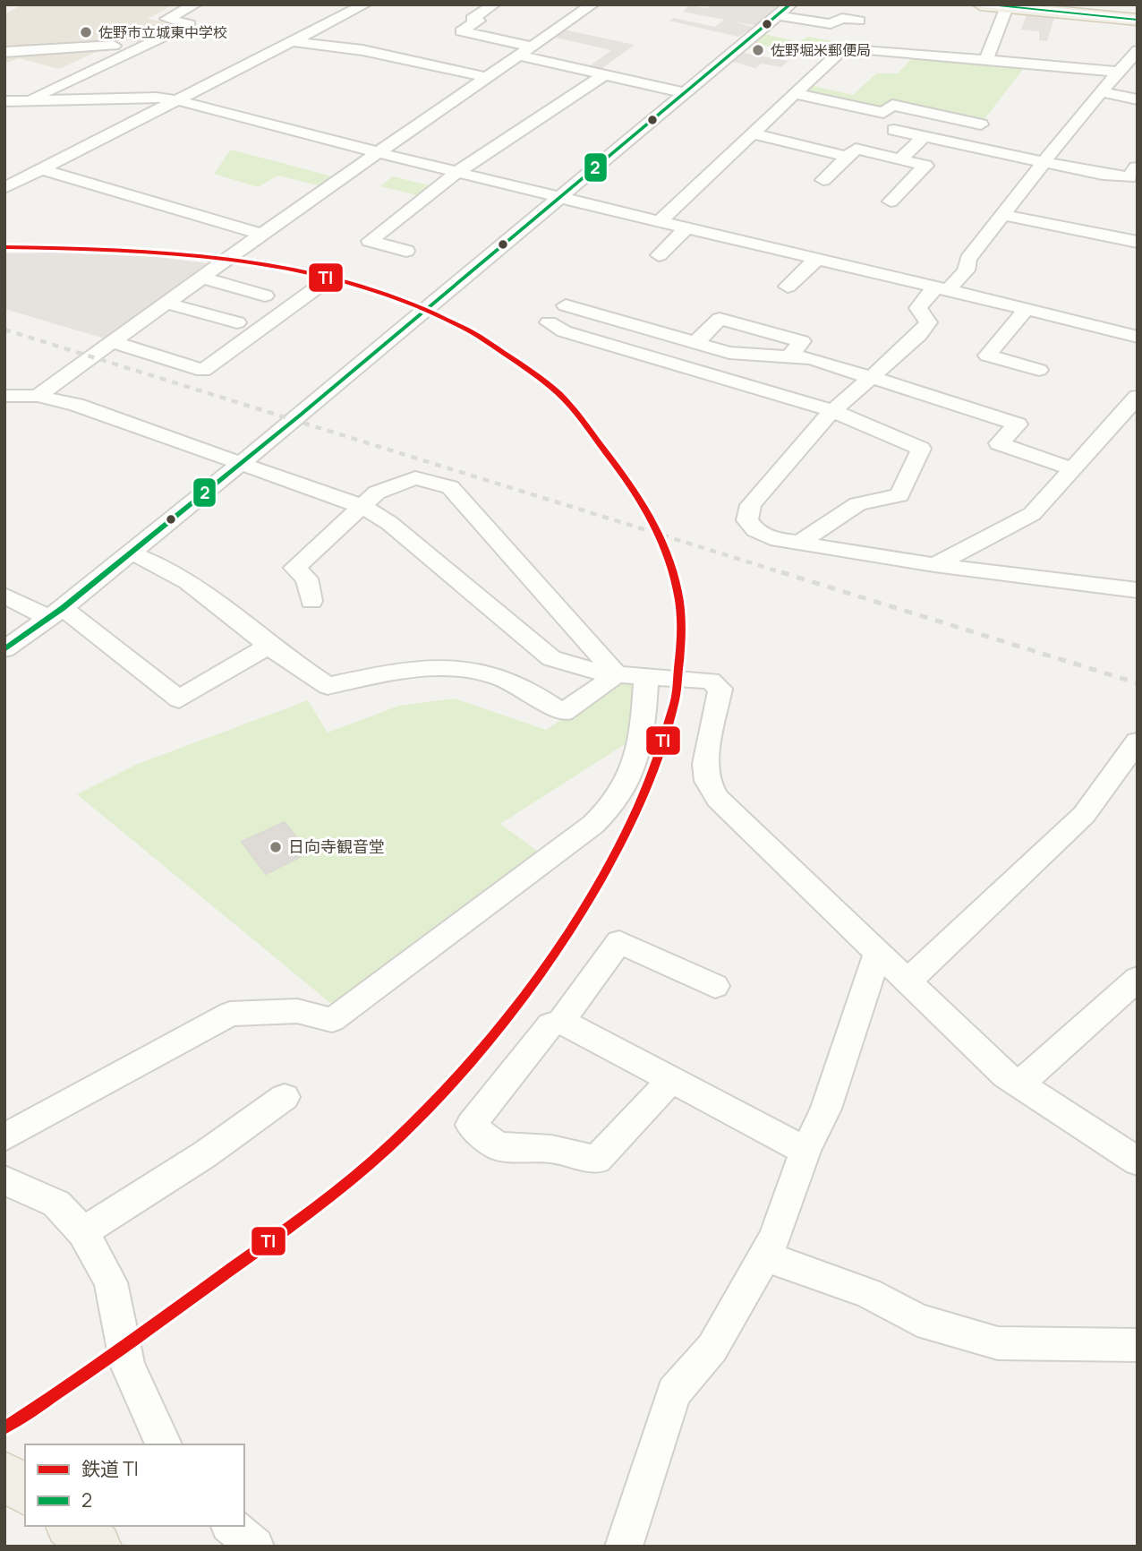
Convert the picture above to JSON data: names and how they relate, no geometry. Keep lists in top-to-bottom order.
{
  "places": ["佐野市立城東中学校", "佐野堀米郵便局", "日向寺観音堂"],
  "lines": ["transit line 2", "rail line TI"],
  "legend": ["鉄道 TI", "2"]
}
